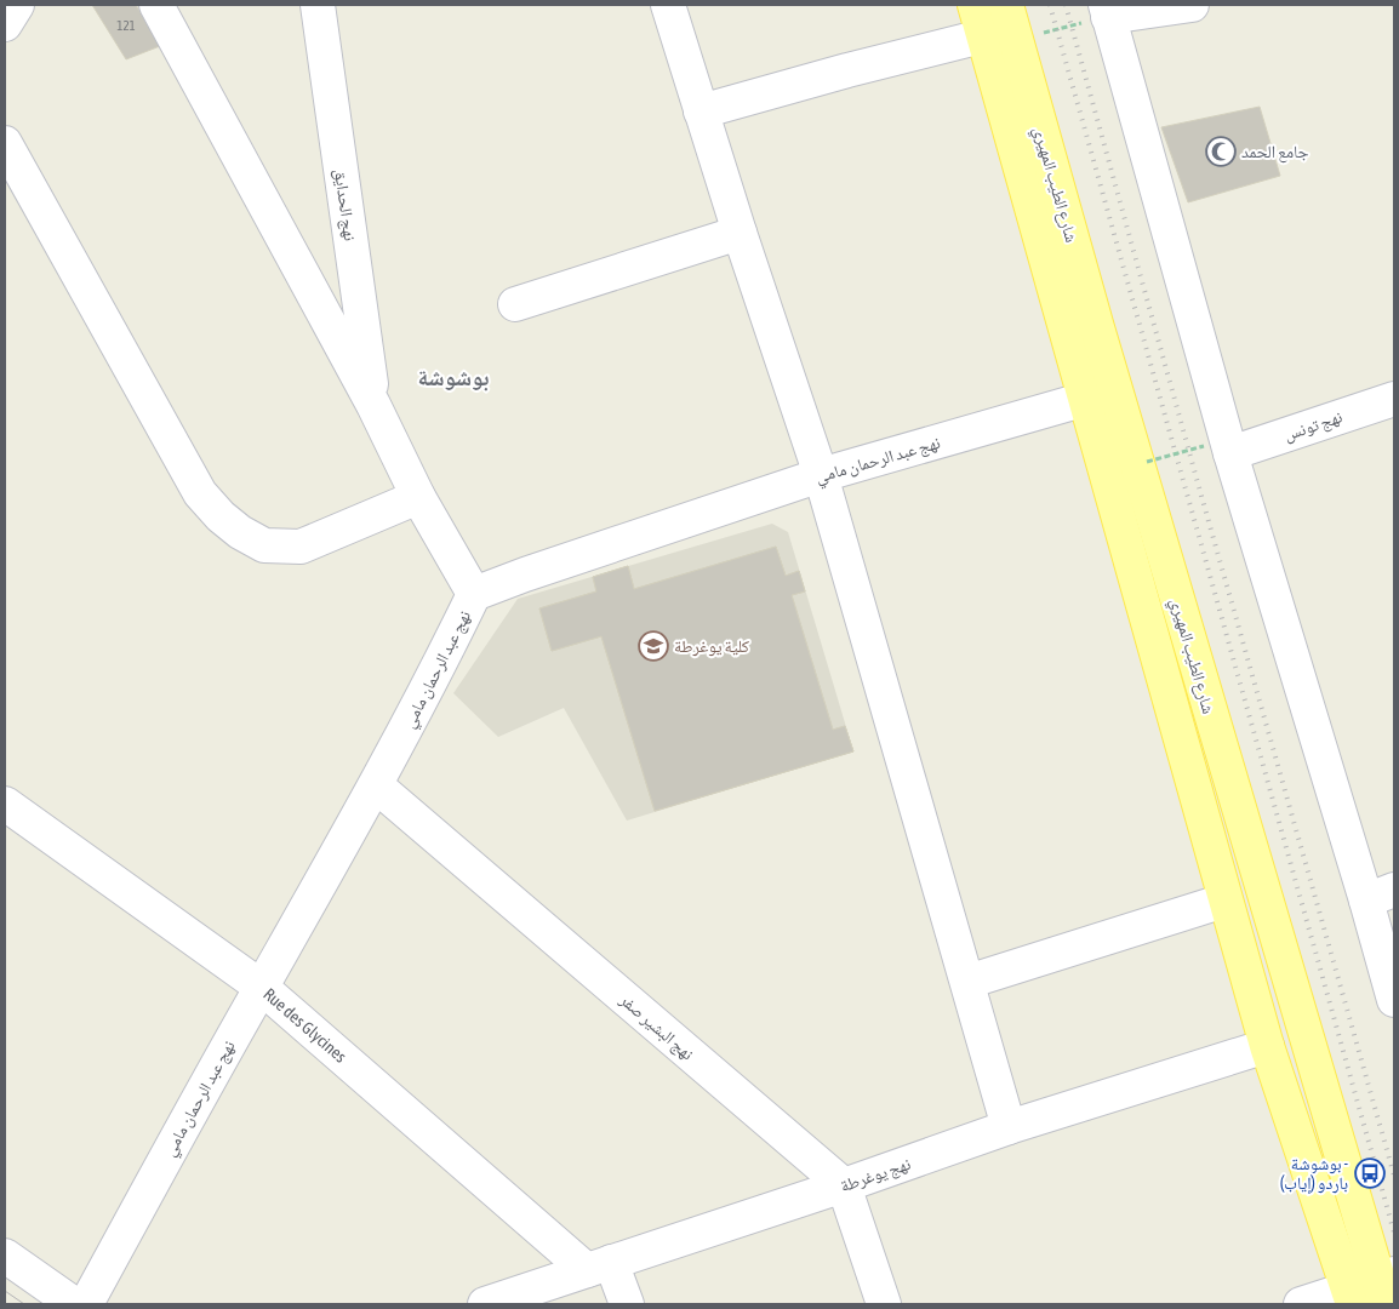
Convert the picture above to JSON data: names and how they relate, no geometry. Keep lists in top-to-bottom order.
{
  "streets": {
    "main road": ["شارع الطيب المهيري"],
    "street": [
      "نهج الحدايق",
      "نهج تونس",
      "نهج عبد الرحمان مامي",
      "Rue des Glycines",
      "نهج البشير صفر",
      "نهج يوغرطة"
    ]
  },
  "crossings": [
    ["شارع الطيب المهيري", "نهج عبد الرحمان مامي"],
    ["شارع الطيب المهيري", "نهج يوغرطة"],
    ["نهج عبد الرحمان مامي", "Rue des Glycines"],
    ["نهج عبد الرحمان مامي", "نهج البشير صفر"],
    ["Rue des Glycines", "نهج يوغرطة"],
    ["نهج البشير صفر", "نهج يوغرطة"]
  ],
  "districts": ["بوشوشة"],
  "places": {
    "mosque": ["جامع الحمد"],
    "school or university": ["كلية يوغرطة"],
    "bus stop": ["بوشوشة - باردو (إياب)"]
  },
  "house_numbers": ["121"]
}
